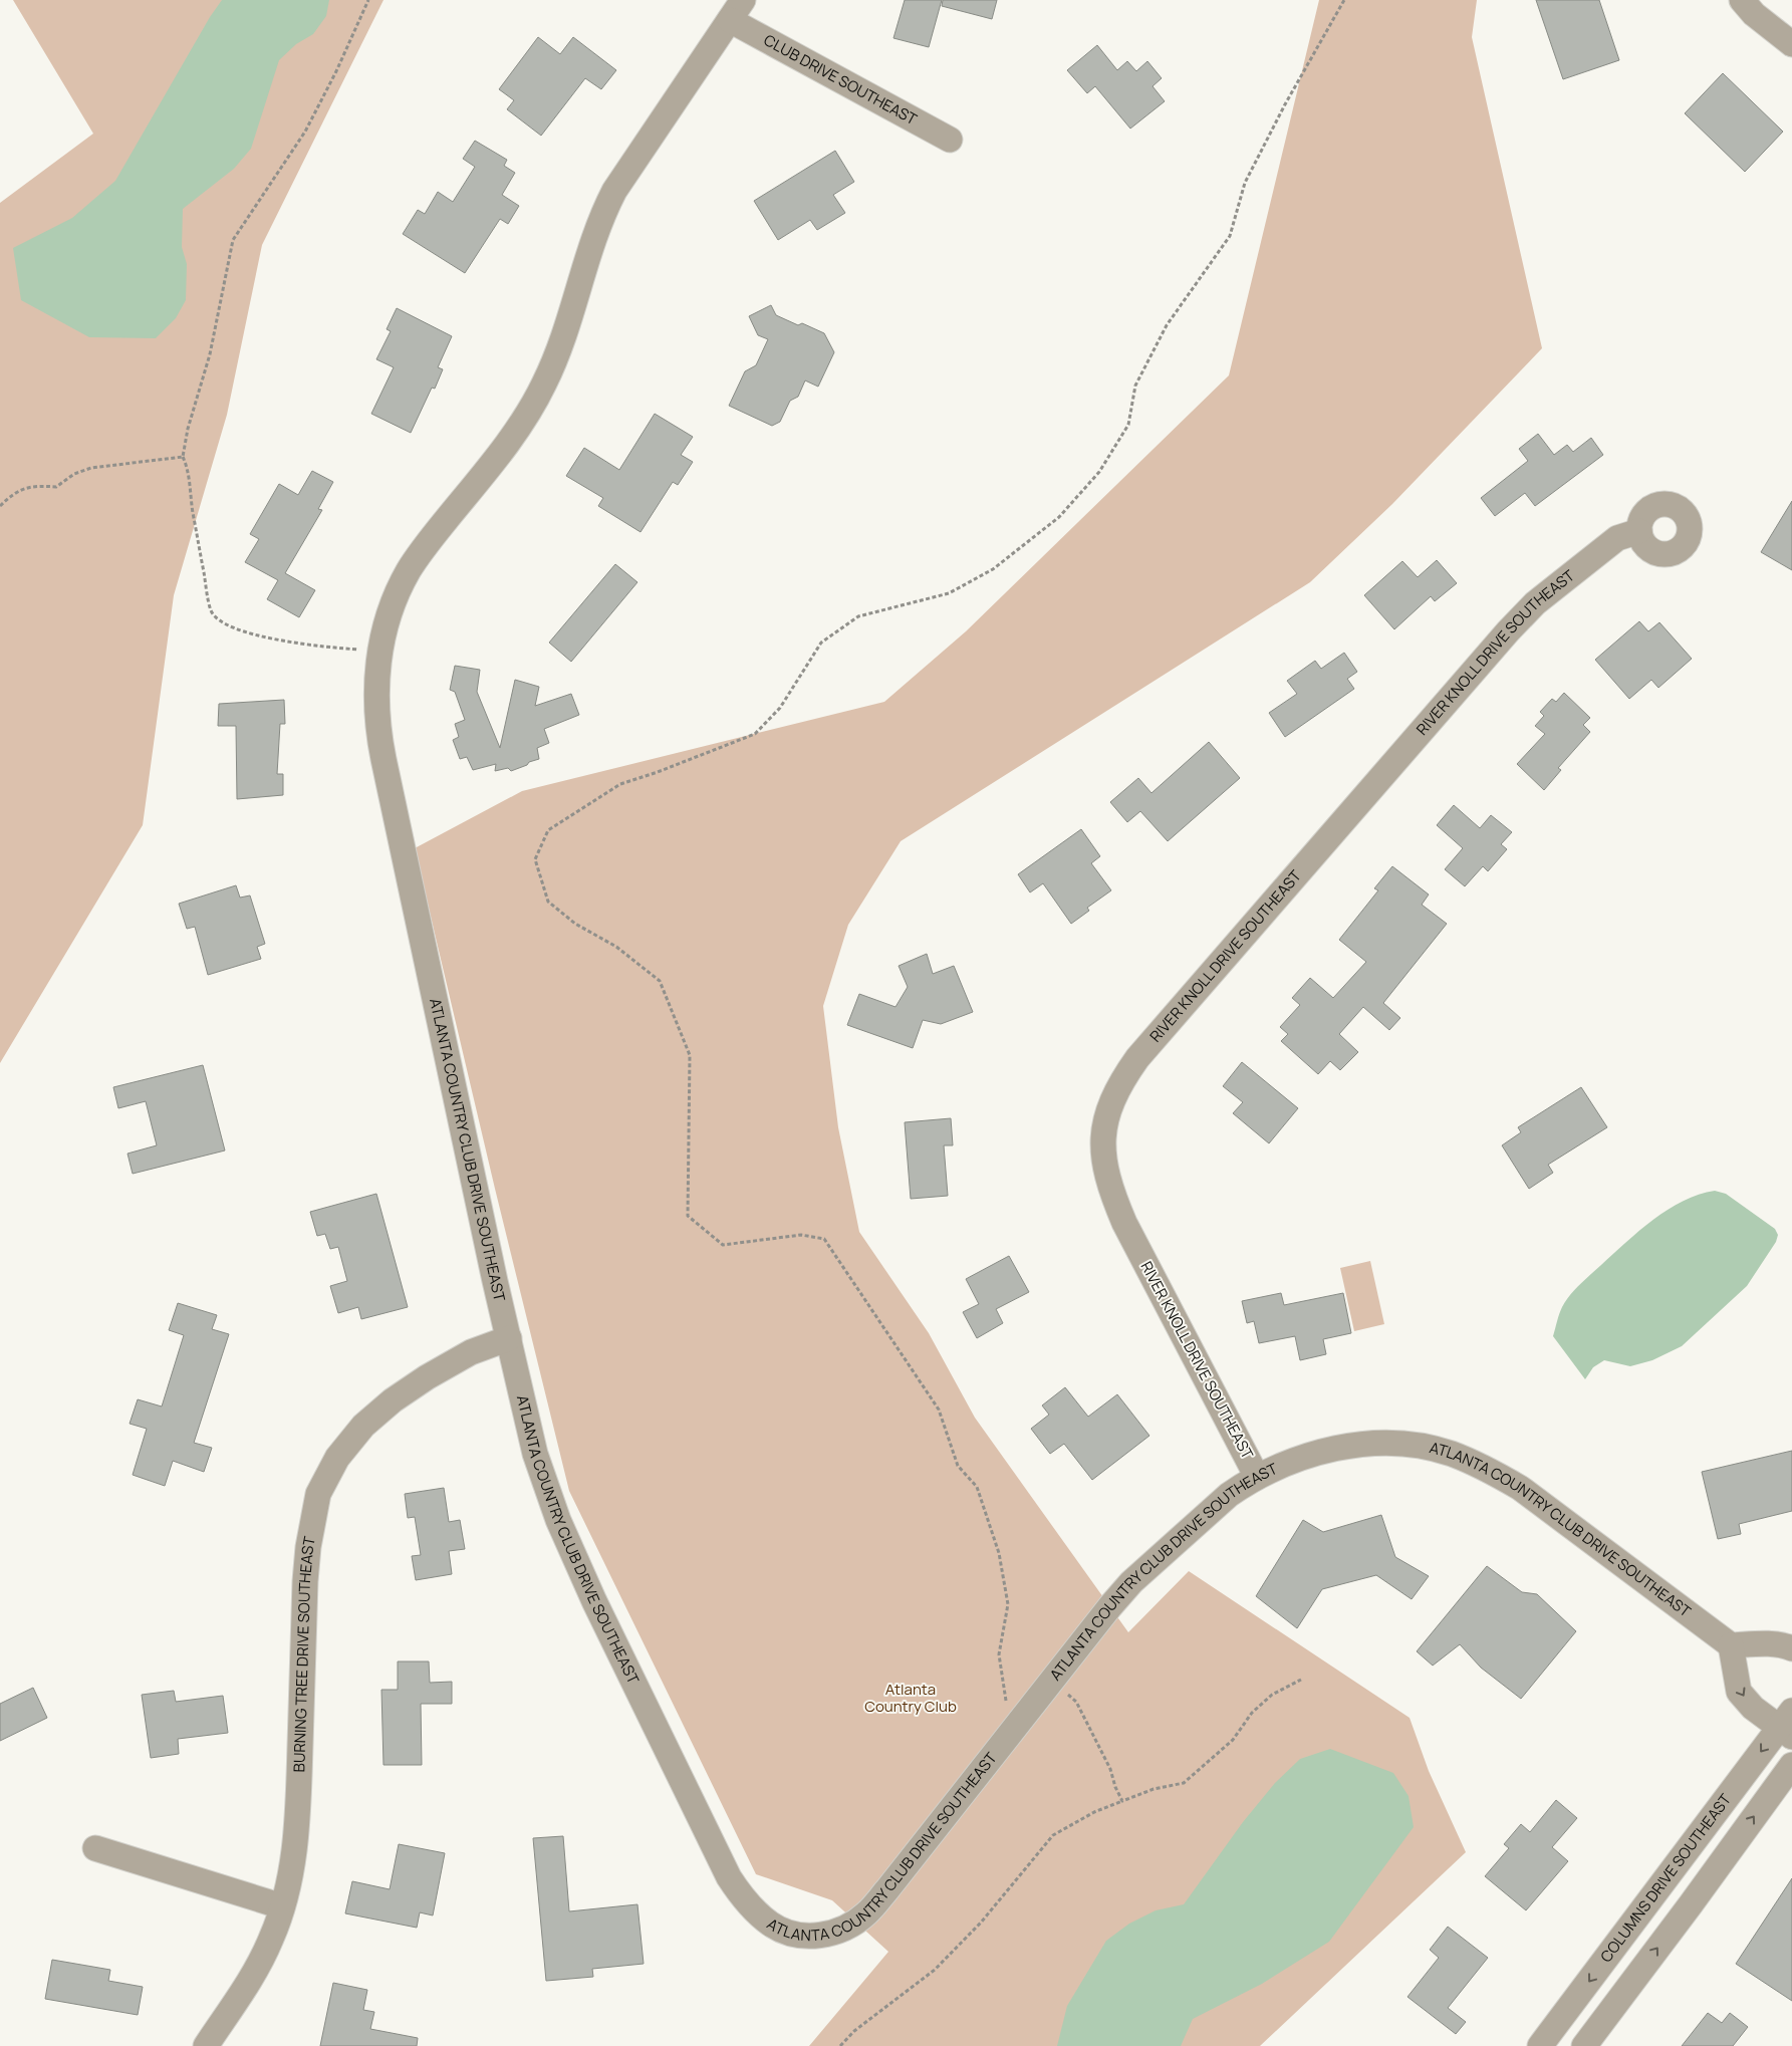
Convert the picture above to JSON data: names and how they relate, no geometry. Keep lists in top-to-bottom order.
{
  "streets": {
    "street": [
      "CLUB DRIVE SOUTHEAST",
      "RIVER KNOLL DRIVE SOUTHEAST",
      "ATLANTA COUNTRY CLUB DRIVE SOUTHEAST",
      "BURNING TREE DRIVE SOUTHEAST",
      "COLUMNS DRIVE SOUTHEAST"
    ]
  },
  "crossings": [
    ["CLUB DRIVE SOUTHEAST", "ATLANTA COUNTRY CLUB DRIVE SOUTHEAST"],
    ["RIVER KNOLL DRIVE SOUTHEAST", "ATLANTA COUNTRY CLUB DRIVE SOUTHEAST"],
    ["ATLANTA COUNTRY CLUB DRIVE SOUTHEAST", "BURNING TREE DRIVE SOUTHEAST"]
  ],
  "parks": ["Atlanta Country Club"]
}
